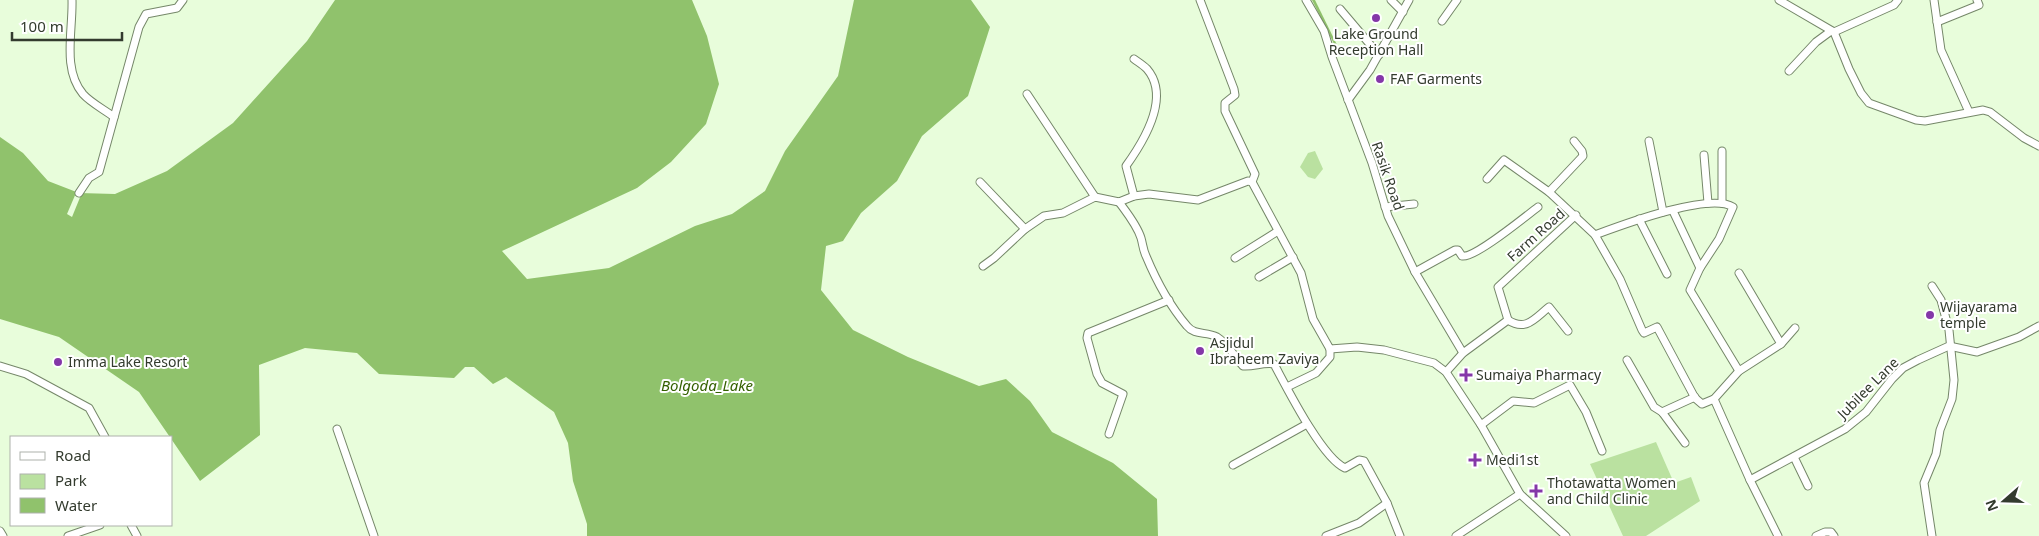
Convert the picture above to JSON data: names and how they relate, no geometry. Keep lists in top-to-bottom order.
{
  "streets": {
    "street": ["Rasik Road", "Farm Road", "Jubilee Lane"]
  },
  "water": ["Bolgoda_Lake"],
  "places": {
    "other": [
      "Lake Ground Reception Hall",
      "FAF Garments",
      "Wijayarama temple",
      "Asjidul Ibraheem Zaviya",
      "Imma Lake Resort"
    ],
    "health": ["Sumaiya Pharmacy", "Medi1st", "Thotawatta Women and Child Clinic"]
  },
  "legend": ["Road", "Park", "Water"],
  "scale_bar": "100 m",
  "north": "left"
}
